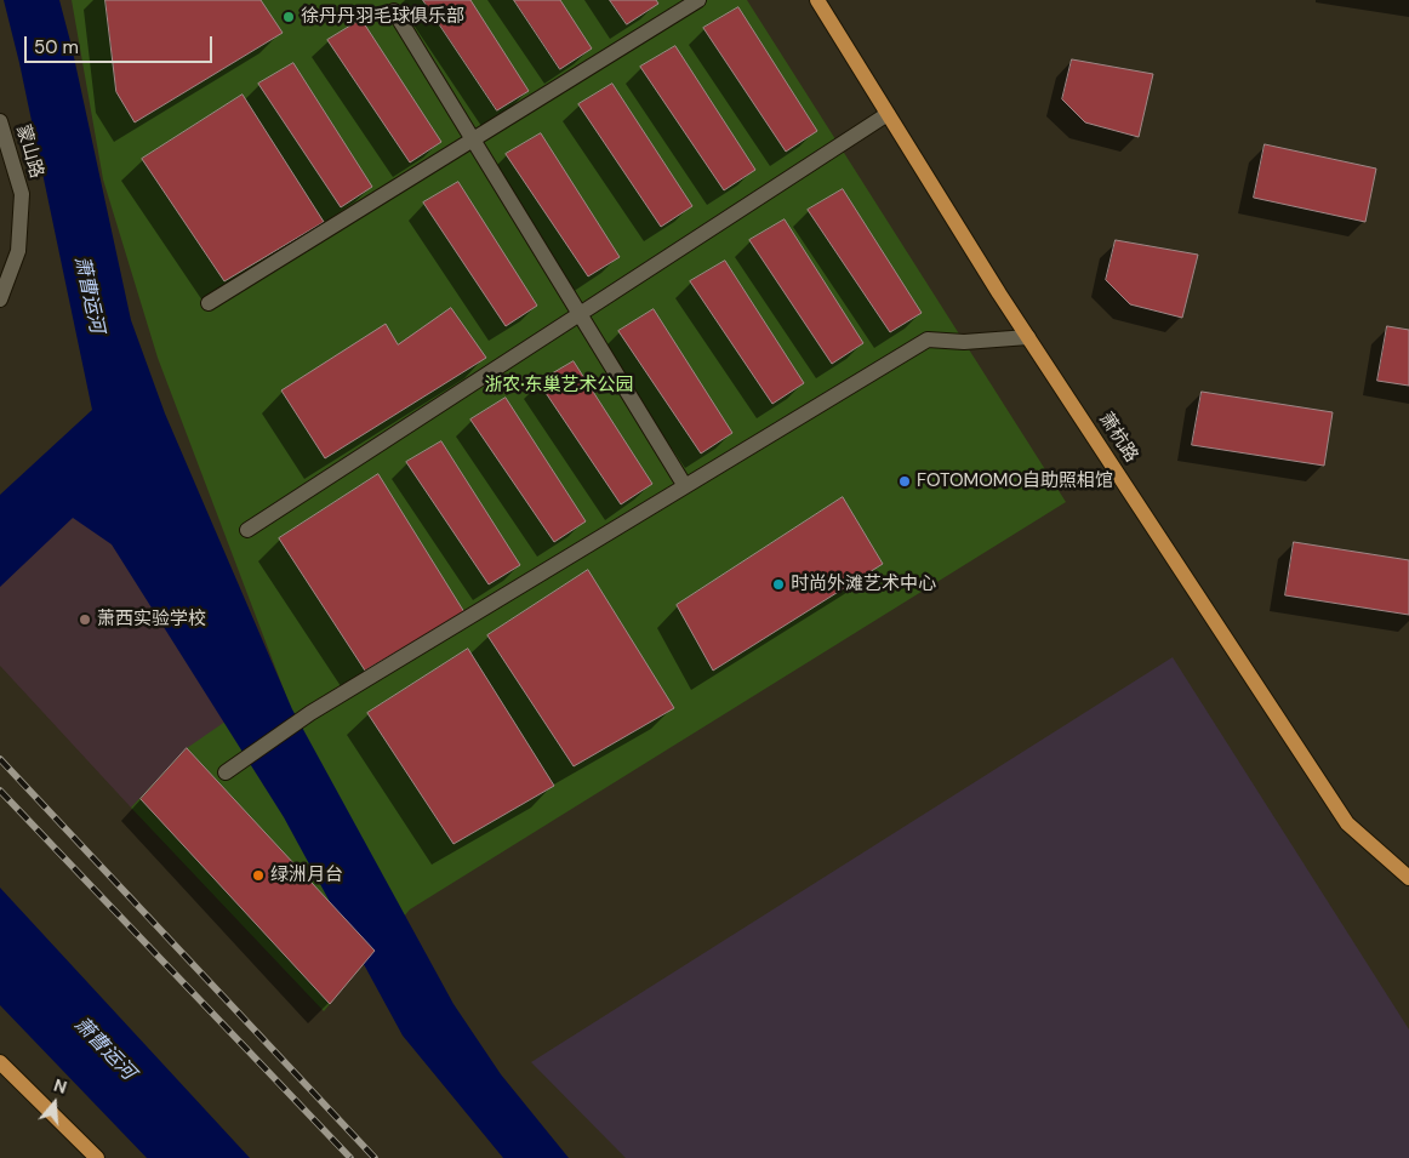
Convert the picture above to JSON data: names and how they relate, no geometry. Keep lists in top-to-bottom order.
{
  "streets": {
    "main road": ["萧杭路"],
    "street": ["蒙山路"]
  },
  "water": ["萧曹运河"],
  "parks": ["浙农·东巢艺术公园"],
  "places": [
    "徐丹丹羽毛球俱乐部",
    "FOTOMOMO自助照相馆",
    "时尚外滩艺术中心",
    "萧西实验学校",
    "绿洲月台"
  ],
  "scale_bar": "50 m",
  "north": "top"
}
